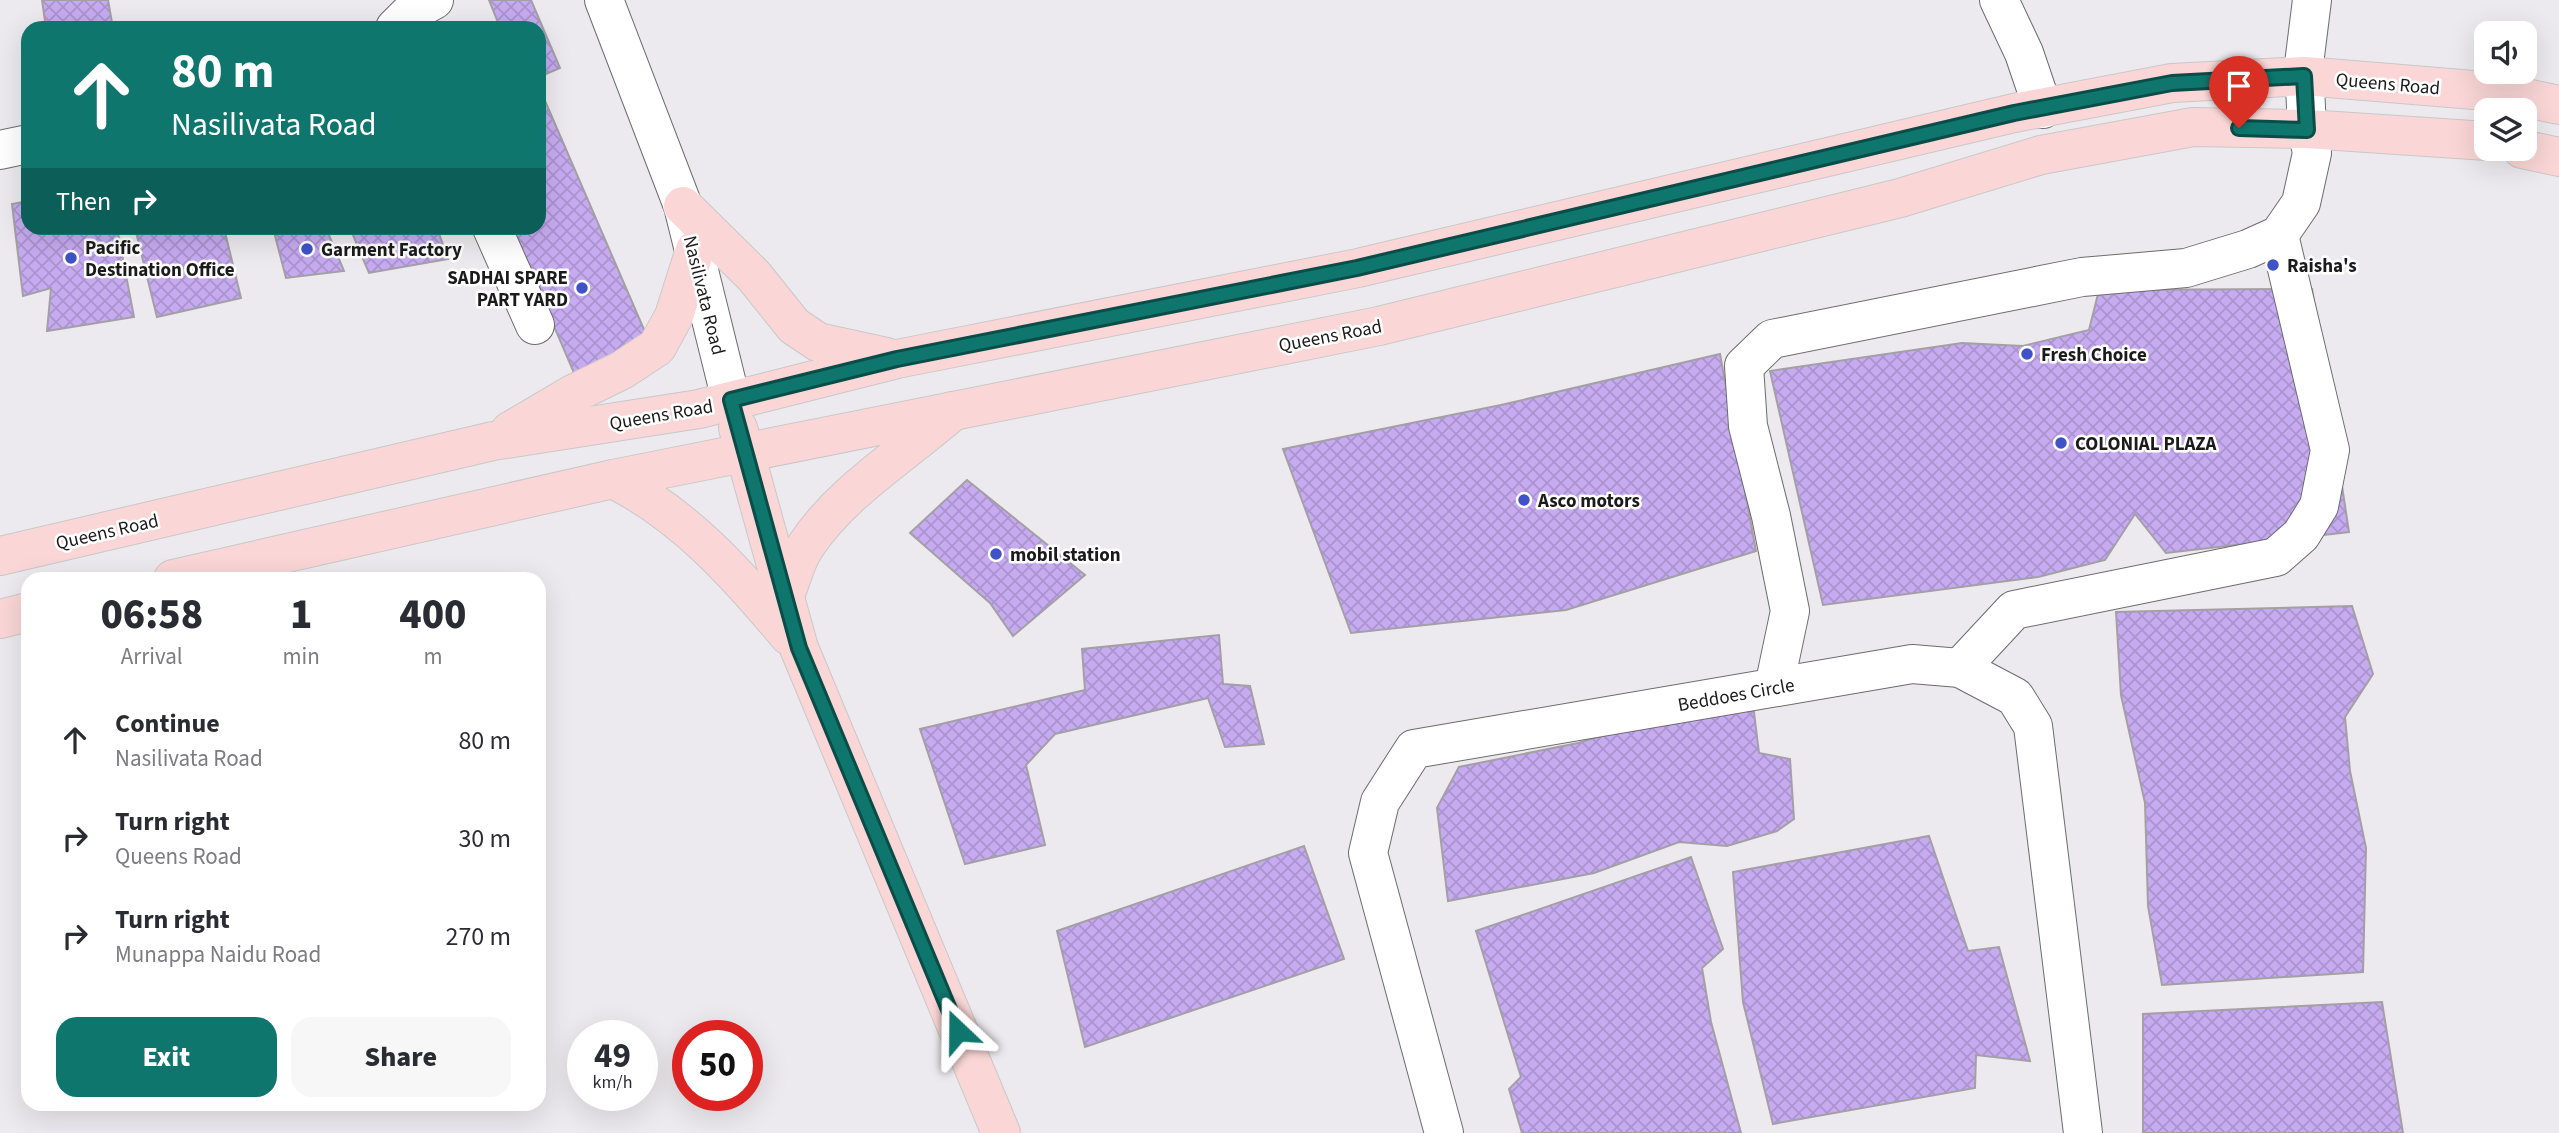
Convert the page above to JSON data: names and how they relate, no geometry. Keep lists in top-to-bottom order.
{
  "streets": {
    "main road": ["Queens Road", "Nasilivata Road"],
    "street": ["Beddoes Circle"]
  },
  "crossings": [
    ["Queens Road", "Nasilivata Road"]
  ],
  "places": [
    "Garment Factory",
    "Pacific Destination Office",
    "Raisha's",
    "SADHAI SPARE PART YARD",
    "Fresh Choice",
    "COLONIAL PLAZA",
    "Asco motors",
    "mobil station"
  ],
  "page": {
    "turn": ["80 m", "Nasilivata Road"],
    "then": "Then",
    "eta": [
      "06:58",
      "Arrival",
      "1",
      "min",
      "400",
      "m"
    ],
    "list": [
      {
        "name": "Continue",
        "note": "Nasilivata Road",
        "value": "80 m"
      },
      {
        "name": "Turn right",
        "note": "Queens Road",
        "value": "30 m"
      },
      {
        "name": "Turn right",
        "note": "Munappa Naidu Road",
        "value": "270 m"
      }
    ],
    "buttons": ["Exit", "Share"],
    "speed": "49 km/h",
    "limit": "50"
  }
}
